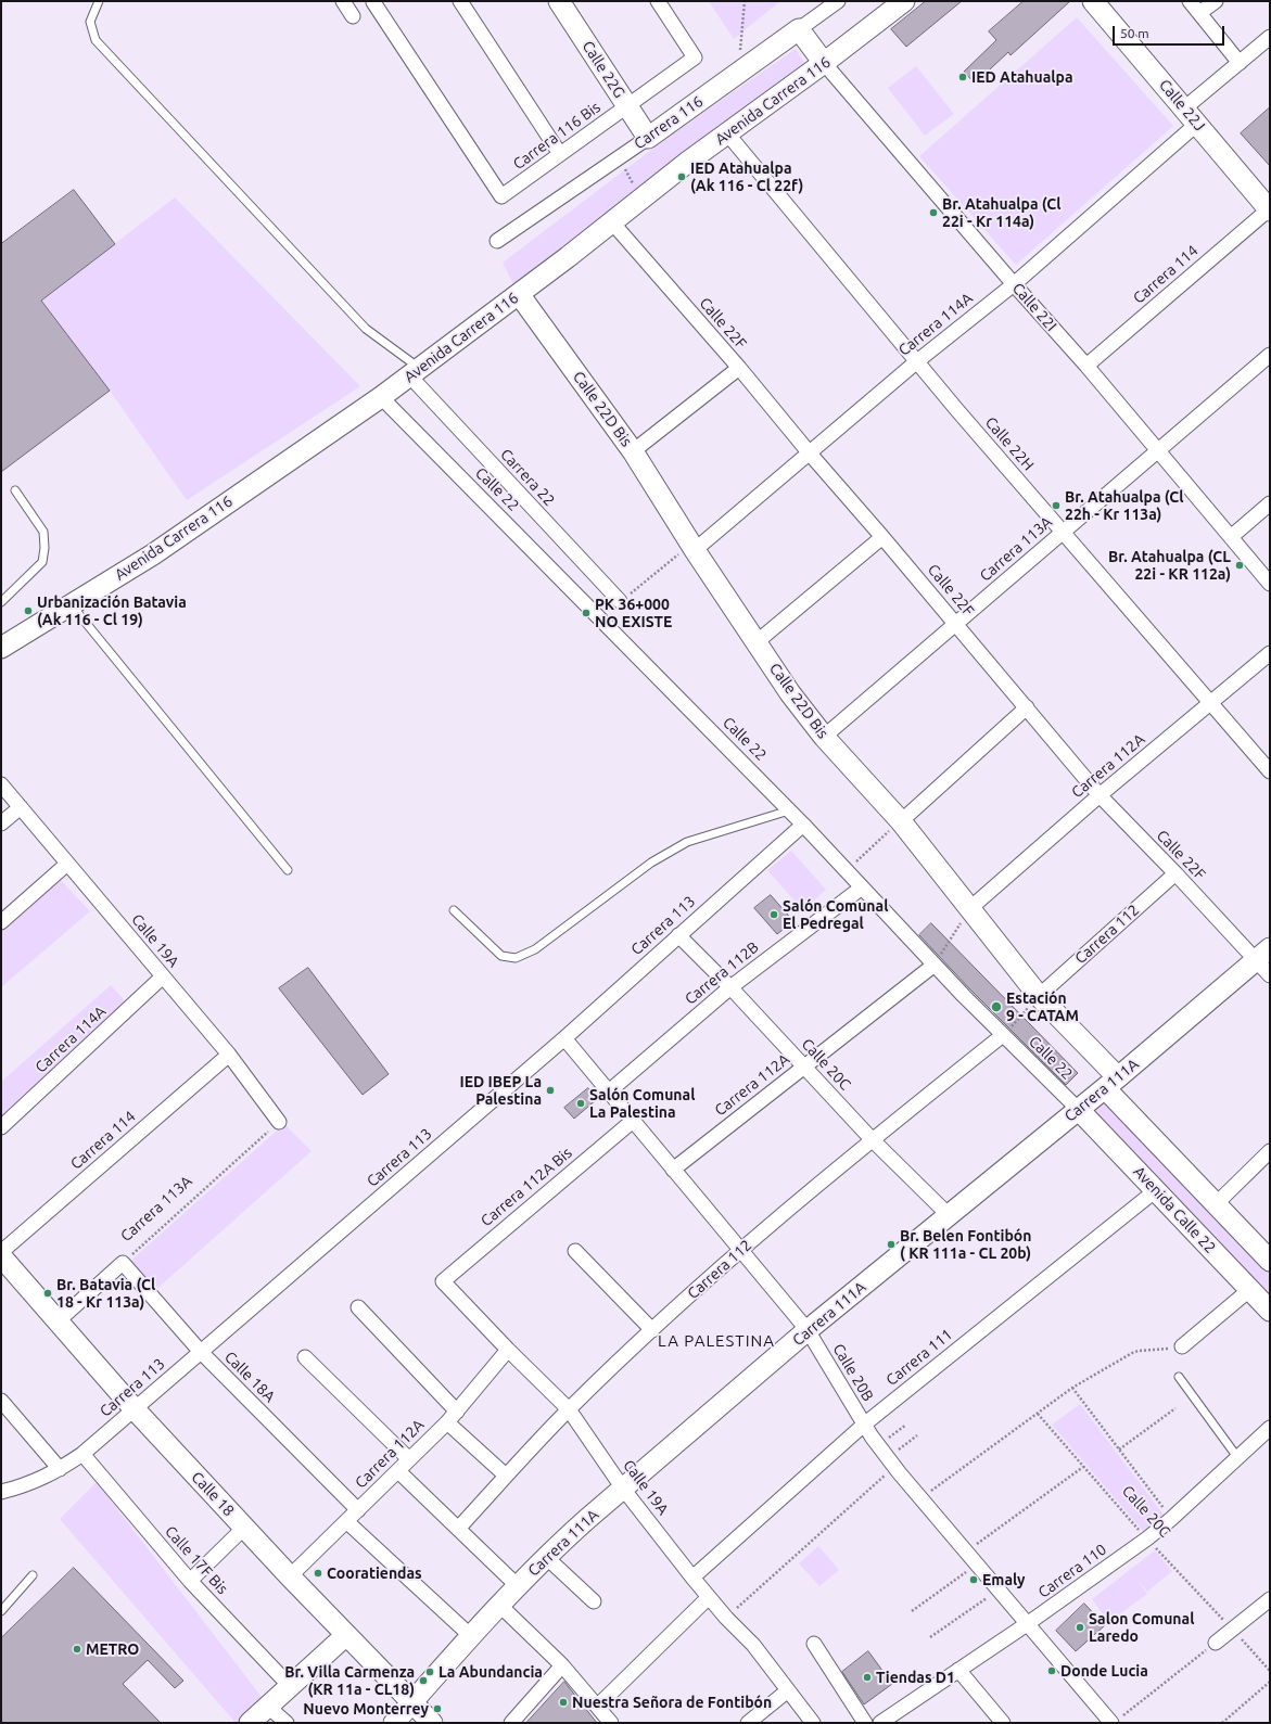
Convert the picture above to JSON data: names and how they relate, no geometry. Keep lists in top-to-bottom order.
{
  "streets": {
    "street": [
      "Calle 22G",
      "Avenida Carrera 116",
      "Calle 22J",
      "Carrera 116",
      "Carrera 116 Bis",
      "Carrera 114",
      "Calle 22I",
      "Calle 22F",
      "Carrera 114A",
      "Calle 22D Bis",
      "Calle 22H",
      "Carrera 22",
      "Calle 22",
      "Carrera 113A",
      "Carrera 112A",
      "Carrera 113",
      "Carrera 112",
      "Calle 19A",
      "Carrera 112B",
      "Calle 20C",
      "Carrera 111A",
      "Carrera 112A Bis",
      "Avenida Calle 22",
      "Carrera 111",
      "Calle 20B",
      "Calle 18A",
      "Calle 18",
      "Calle 17F Bis",
      "Carrera 110"
    ]
  },
  "crossings": [
    ["Calle 22G", "Carrera 116"],
    ["Calle 22G", "Carrera 116 Bis"],
    ["Avenida Carrera 116", "Calle 22I"],
    ["Avenida Carrera 116", "Calle 22F"],
    ["Avenida Carrera 116", "Calle 22D Bis"],
    ["Avenida Carrera 116", "Calle 22H"],
    ["Avenida Carrera 116", "Carrera 22"],
    ["Avenida Carrera 116", "Calle 22"],
    ["Calle 22J", "Carrera 114"],
    ["Calle 22J", "Carrera 114A"],
    ["Carrera 116", "Calle 22I"],
    ["Carrera 114", "Calle 22I"],
    ["Carrera 114", "Calle 19A"],
    ["Calle 22I", "Carrera 114A"],
    ["Calle 22I", "Carrera 113A"],
    ["Calle 22F", "Carrera 114A"],
    ["Calle 22F", "Carrera 113A"],
    ["Calle 22F", "Carrera 112A"],
    ["Calle 22F", "Carrera 112"],
    ["Calle 22F", "Carrera 111A"],
    ["Carrera 114A", "Calle 22D Bis"],
    ["Carrera 114A", "Calle 22H"],
    ["Carrera 114A", "Calle 19A"],
    ["Calle 22D Bis", "Carrera 113A"],
    ["Calle 22D Bis", "Carrera 112A"],
    ["Calle 22D Bis", "Carrera 112"],
    ["Calle 22D Bis", "Carrera 111A"],
    ["Calle 22H", "Carrera 113A"],
    ["Calle 22H", "Carrera 112A"],
    ["Calle 22", "Carrera 112A"],
    ["Calle 22", "Carrera 113"],
    ["Calle 22", "Carrera 112"],
    ["Calle 22", "Carrera 112B"],
    ["Calle 22", "Carrera 111A"],
    ["Calle 22", "Avenida Calle 22"],
    ["Carrera 113A", "Calle 19A"],
    ["Carrera 113A", "Calle 18A"],
    ["Carrera 113A", "Calle 18"],
    ["Carrera 112A", "Calle 19A"],
    ["Carrera 112A", "Calle 20C"],
    ["Carrera 112A", "Calle 20B"],
    ["Carrera 112A", "Calle 18A"],
    ["Carrera 112A", "Calle 18"],
    ["Carrera 113", "Calle 20C"],
    ["Carrera 113", "Calle 20B"],
    ["Carrera 113", "Calle 18A"],
    ["Carrera 113", "Calle 18"],
    ["Carrera 113", "Calle 17F Bis"],
    ["Carrera 112", "Calle 19A"],
    ["Carrera 112", "Calle 20C"],
    ["Carrera 112", "Calle 20B"],
    ["Calle 19A", "Carrera 111A"],
    ["Calle 19A", "Carrera 112A Bis"],
    ["Calle 19A", "Carrera 111"],
    ["Carrera 112B", "Calle 20C"],
    ["Carrera 112B", "Calle 20B"],
    ["Calle 20C", "Carrera 111A"],
    ["Calle 20C", "Carrera 110"],
    ["Carrera 111A", "Avenida Calle 22"],
    ["Carrera 111A", "Calle 20B"],
    ["Carrera 111A", "Calle 18"],
    ["Carrera 112A Bis", "Calle 20B"],
    ["Avenida Calle 22", "Carrera 111"],
    ["Carrera 111", "Calle 20B"],
    ["Calle 20B", "Carrera 110"]
  ],
  "districts": ["LA PALESTINA"],
  "places": [
    "IED Atahualpa",
    "IED Atahualpa (Ak 116 - Cl 22f)",
    "Br. Atahualpa (Cl 22i - Kr 114a)",
    "Br. Atahualpa (Cl 22h - Kr 113a)",
    "Br. Atahualpa (CL 22i - KR 112a)",
    "Urbanización Batavia (Ak 116 - Cl 19)",
    "PK 36+000 NO EXISTE",
    "Salón Comunal El Pedregal",
    "Estación 9 - CATAM",
    "IED IBEP La Palestina",
    "Salón Comunal La Palestina",
    "Br. Belen Fontibón ( KR 111a - CL 20b)",
    "Br. Batavia (Cl 18 - Kr 113a)",
    "Cooratiendas",
    "Emaly",
    "Salon Comunal Laredo",
    "METRO",
    "Donde Lucia",
    "La Abundancia",
    "Tiendas D1",
    "Br. Villa Carmenza (KR 11a - CL18)",
    "Nuestra Señora de Fontibón",
    "Nuevo Monterrey"
  ],
  "scale_bar": "50 m"
}
